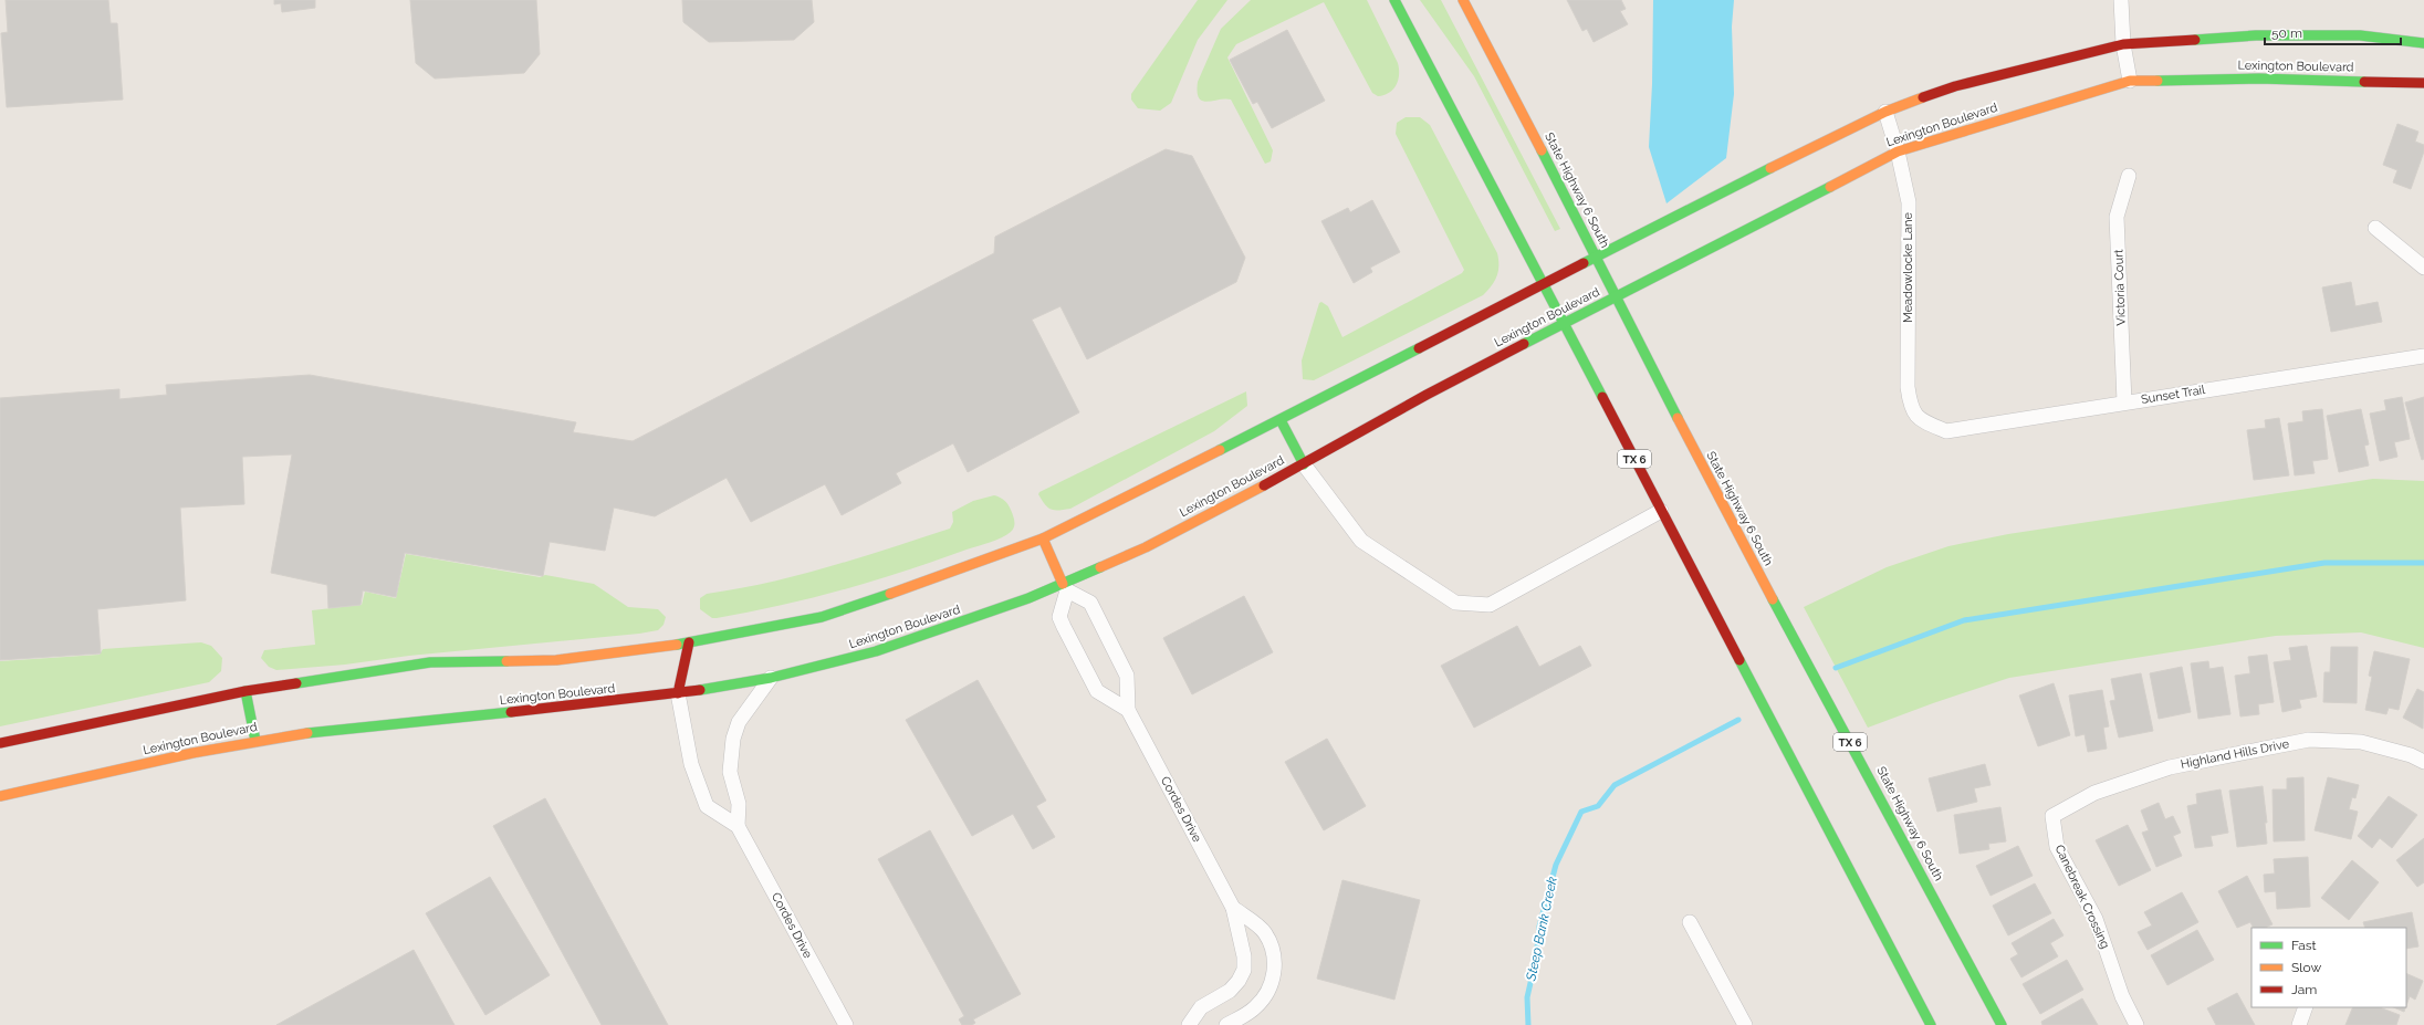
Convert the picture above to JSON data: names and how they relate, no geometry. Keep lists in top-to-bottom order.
{
  "streets": {
    "main road": ["Lexington Boulevard", "State Highway 6 South", "TX 6"],
    "street": [
      "Meadowlocke Lane",
      "Victoria Court",
      "Sunset Trail",
      "Highland Hills Drive",
      "Cordes Drive",
      "Canebreak Crossing"
    ]
  },
  "crossings": [
    ["Lexington Boulevard", "State Highway 6 South"],
    ["Lexington Boulevard", "Meadowlocke Lane"],
    ["Lexington Boulevard", "TX 6"],
    ["Lexington Boulevard", "Cordes Drive"],
    ["Meadowlocke Lane", "Sunset Trail"],
    ["Victoria Court", "Sunset Trail"],
    ["Highland Hills Drive", "Canebreak Crossing"]
  ],
  "water": ["Steep Bank Creek"],
  "legend": ["Fast", "Slow", "Jam"],
  "scale_bar": "50 m"
}
